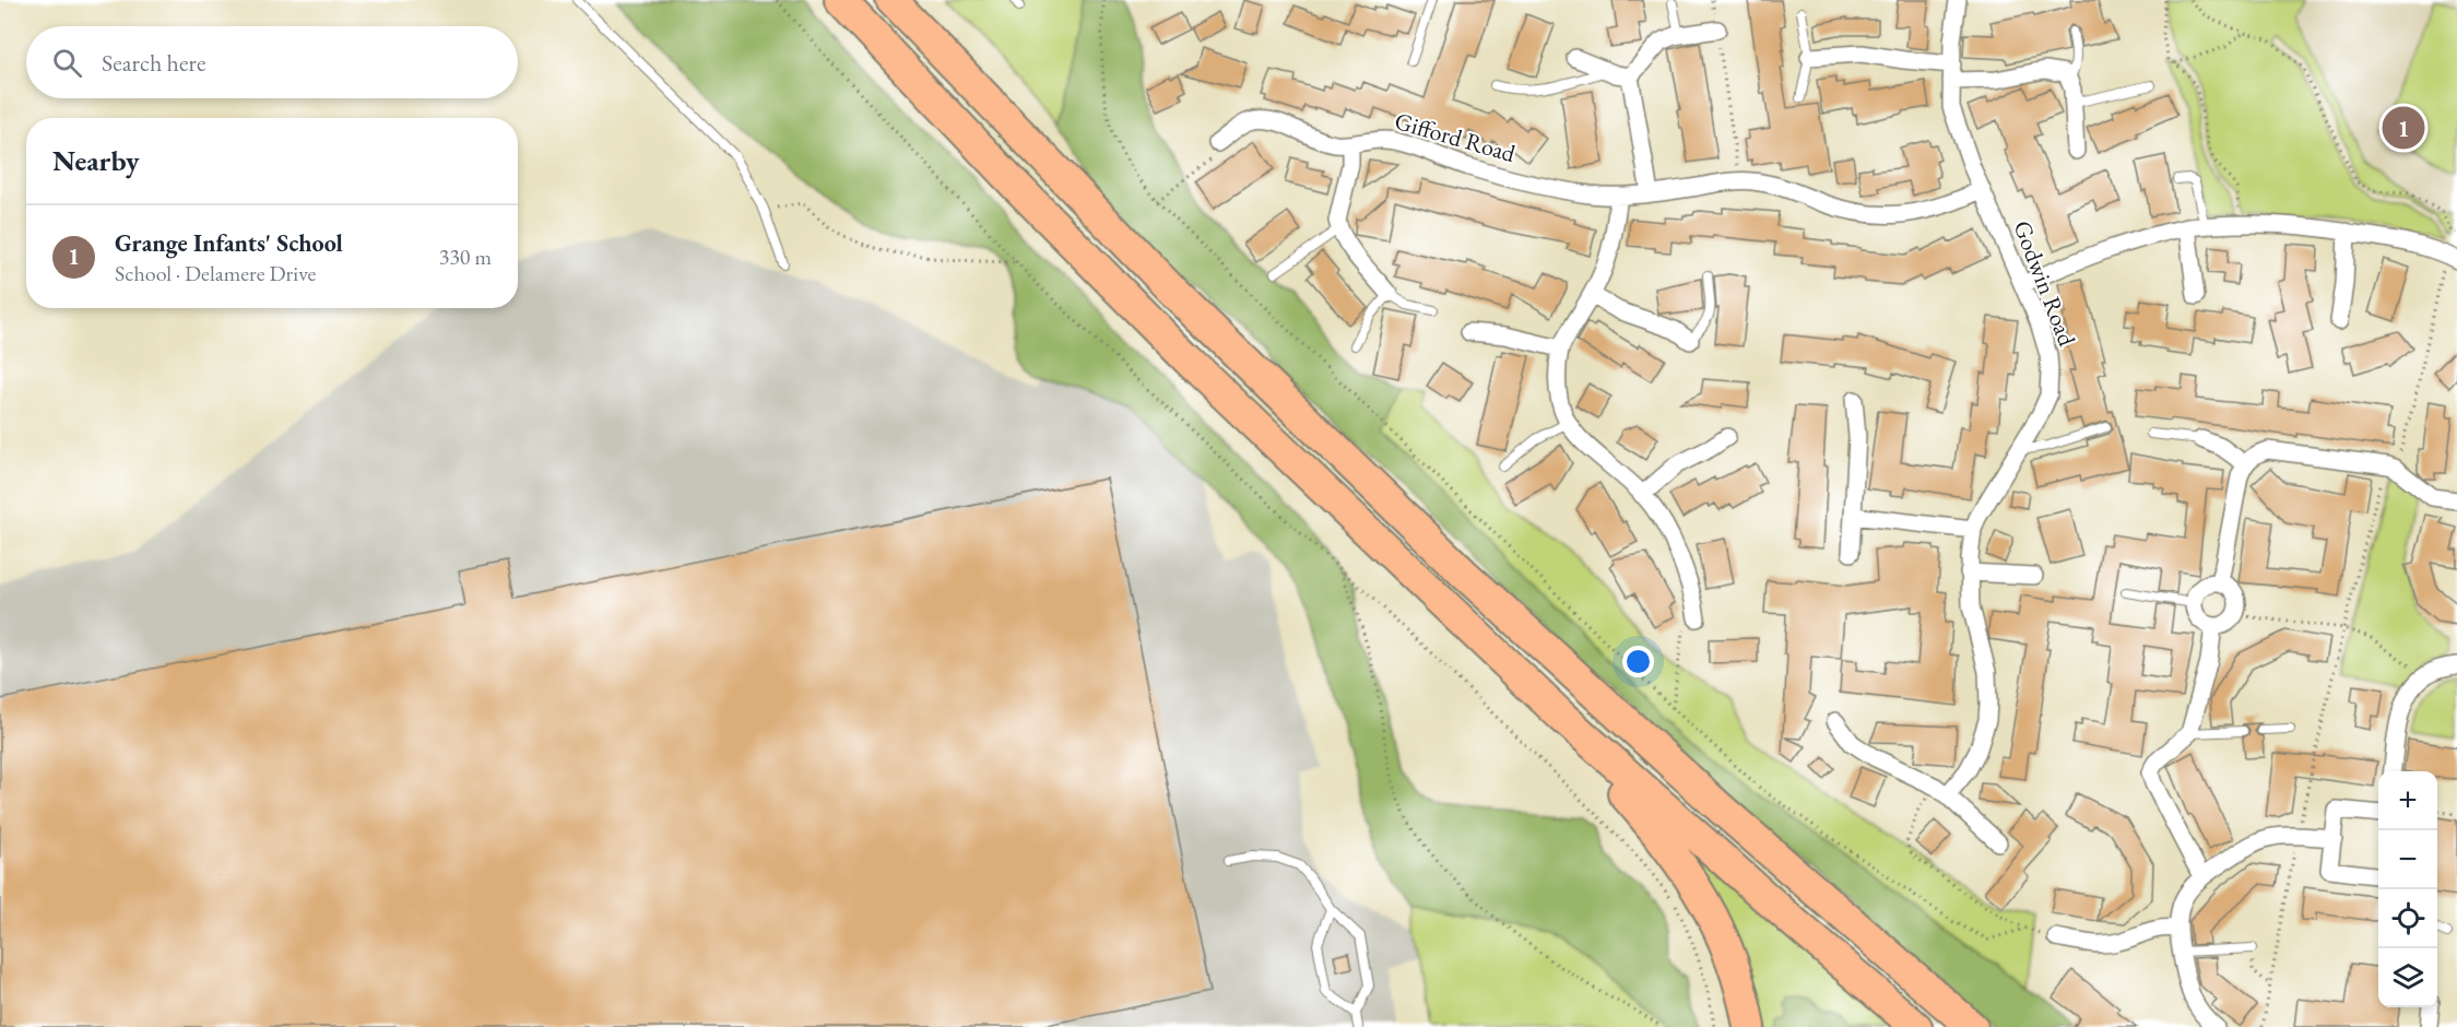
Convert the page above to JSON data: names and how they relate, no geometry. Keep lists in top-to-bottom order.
{
  "streets": {
    "street": ["Gifford Road", "Godwin Road"]
  },
  "crossings": [
    ["Gifford Road", "Godwin Road"]
  ],
  "page": {
    "search": "Search here",
    "pins": "1",
    "heading": "Nearby",
    "list": [
      {
        "mark": "1",
        "name": "Grange Infants' School",
        "note": "School · Delamere Drive",
        "value": "330 m"
      }
    ],
    "map_buttons": ["+", "−"]
  }
}
